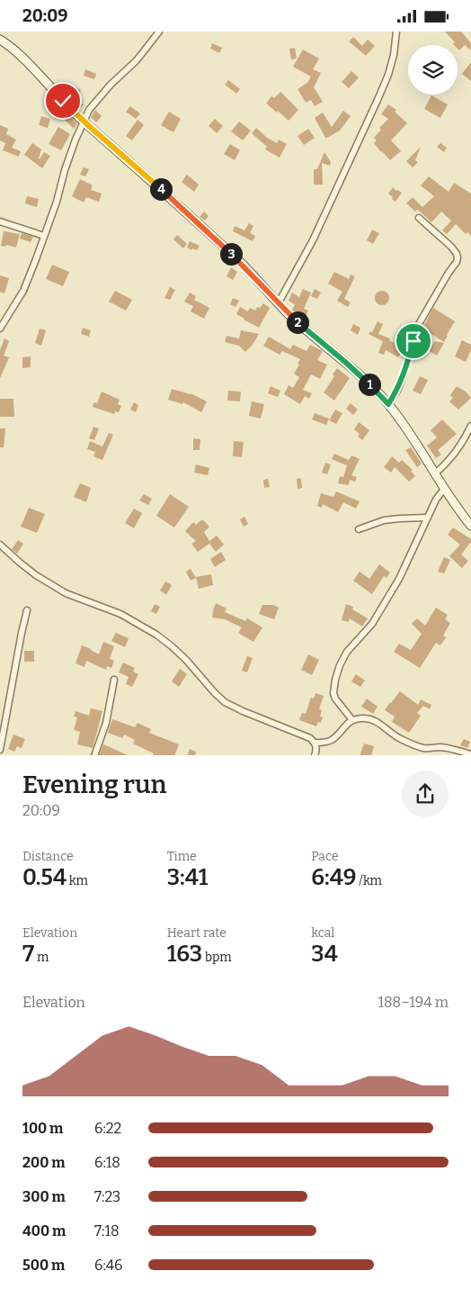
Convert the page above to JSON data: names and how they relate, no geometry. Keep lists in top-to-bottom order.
{
  "page": {
    "status": "20:09",
    "pins": [
      "4",
      "3",
      "2",
      "1"
    ],
    "heading": ["Evening run", "20:09"],
    "stats": [
      ["Distance", "0.54 km"],
      ["Time", "3:41"],
      ["Pace", "6:49 /km"],
      ["Elevation", "7 m"],
      ["Heart rate", "163 bpm"],
      ["kcal", "34"]
    ],
    "chart": ["Elevation", "188–194 m"],
    "list": [
      {
        "name": "100 m",
        "note": "6:22"
      },
      {
        "name": "200 m",
        "note": "6:18"
      },
      {
        "name": "300 m",
        "note": "7:23"
      },
      {
        "name": "400 m",
        "note": "7:18"
      },
      {
        "name": "500 m",
        "note": "6:46"
      }
    ]
  }
}
